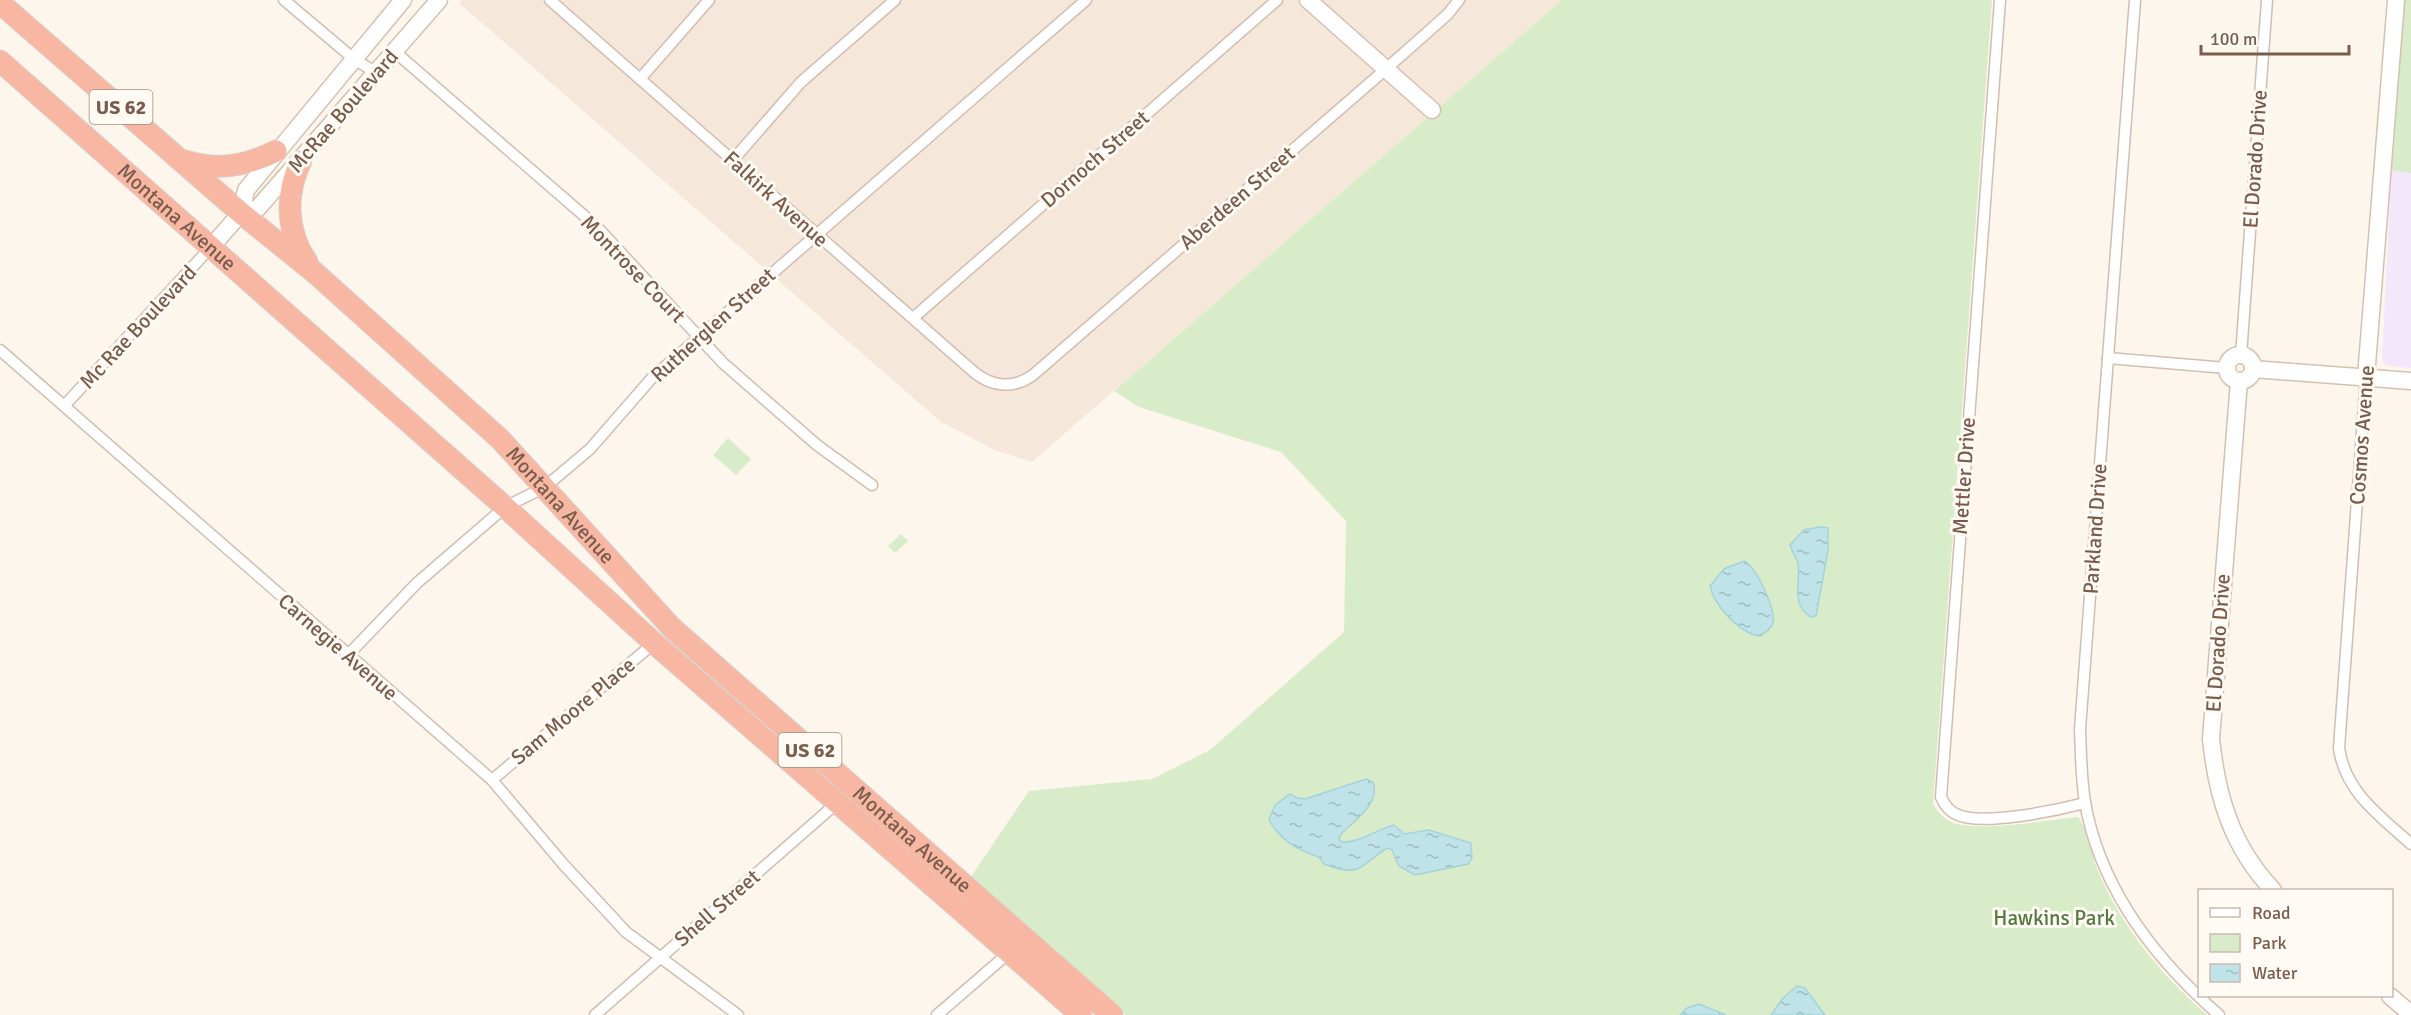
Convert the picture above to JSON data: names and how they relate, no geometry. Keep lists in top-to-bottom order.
{
  "streets": {
    "highway": ["US 62", "Montana Avenue"],
    "street": [
      "McRae Boulevard",
      "Dornoch Street",
      "El Dorado Drive",
      "Aberdeen Street",
      "Falkirk Avenue",
      "Montrose Court",
      "Rutherglen Street",
      "Mc Rae Boulevard",
      "Cosmos Avenue",
      "Mettler Drive",
      "Parkland Drive",
      "Carnegie Avenue",
      "Sam Moore Place",
      "Shell Street"
    ]
  },
  "crossings": [
    ["McRae Boulevard", "Montana Avenue"],
    ["McRae Boulevard", "Montrose Court"],
    ["McRae Boulevard", "Mc Rae Boulevard"],
    ["Dornoch Street", "Falkirk Avenue"],
    ["Aberdeen Street", "Falkirk Avenue"],
    ["Falkirk Avenue", "Rutherglen Street"],
    ["Montana Avenue", "Rutherglen Street"],
    ["Montana Avenue", "Mc Rae Boulevard"],
    ["Montana Avenue", "Sam Moore Place"],
    ["Montana Avenue", "Shell Street"],
    ["Montrose Court", "Rutherglen Street"],
    ["Rutherglen Street", "Carnegie Avenue"],
    ["Mc Rae Boulevard", "Carnegie Avenue"],
    ["Mettler Drive", "Parkland Drive"],
    ["Carnegie Avenue", "Sam Moore Place"],
    ["Carnegie Avenue", "Shell Street"]
  ],
  "parks": ["Hawkins Park"],
  "legend": ["Road", "Park", "Water"],
  "scale_bar": "100 m"
}
